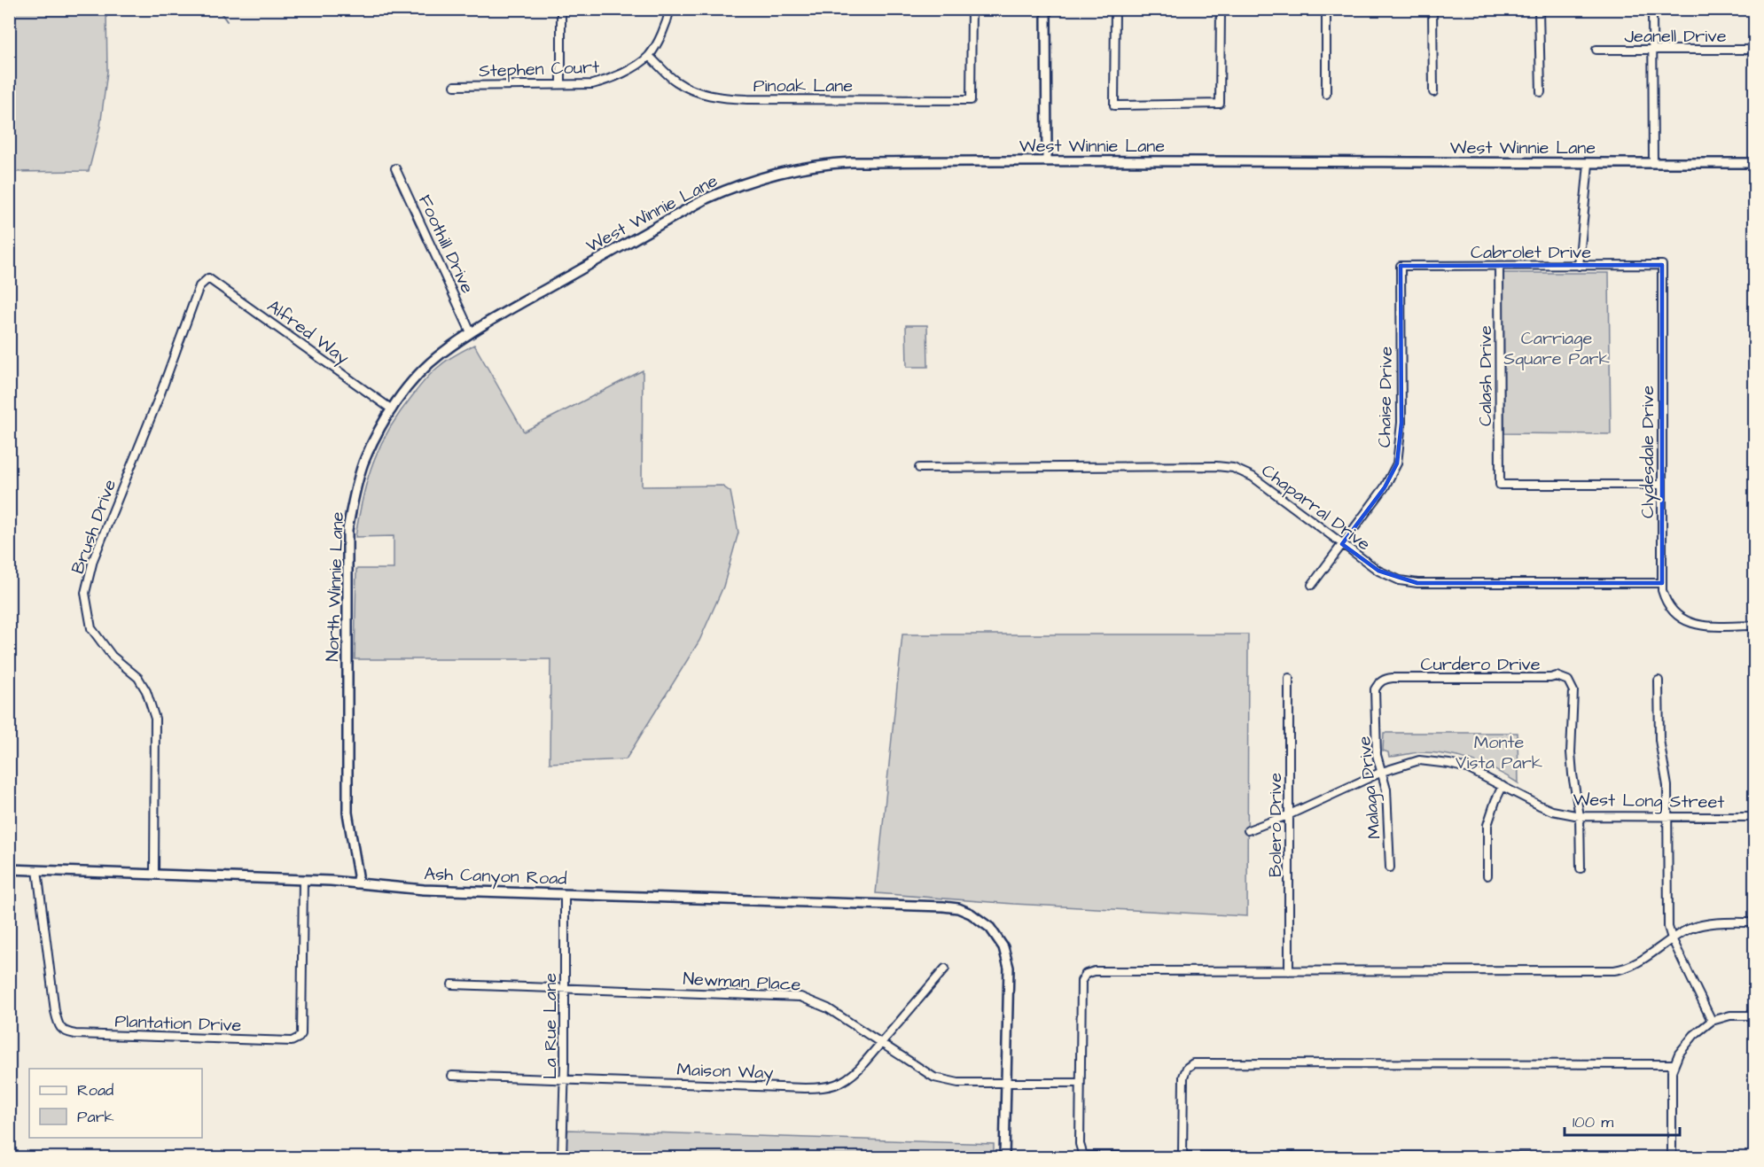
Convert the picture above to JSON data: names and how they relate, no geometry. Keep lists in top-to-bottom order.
{
  "streets": {
    "street": [
      "Jeanell Drive",
      "Stephen Court",
      "Pinoak Lane",
      "West Winnie Lane",
      "Foothill Drive",
      "Cabrolet Drive",
      "Alfred Way",
      "Calash Drive",
      "Chaise Drive",
      "Clydesdale Drive",
      "Chaparral Drive",
      "Brush Drive",
      "North Winnie Lane",
      "Curdero Drive",
      "Malaga Drive",
      "West Long Street",
      "Bolero Drive",
      "Ash Canyon Road",
      "Newman Place",
      "Plantation Drive",
      "La Rue Lane",
      "Maison Way"
    ]
  },
  "crossings": [
    ["Stephen Court", "Pinoak Lane"],
    ["West Winnie Lane", "Foothill Drive"],
    ["West Winnie Lane", "North Winnie Lane"],
    ["Foothill Drive", "North Winnie Lane"],
    ["Cabrolet Drive", "Calash Drive"],
    ["Cabrolet Drive", "Chaise Drive"],
    ["Cabrolet Drive", "Clydesdale Drive"],
    ["Alfred Way", "Brush Drive"],
    ["Alfred Way", "North Winnie Lane"],
    ["Calash Drive", "Clydesdale Drive"],
    ["Chaise Drive", "Chaparral Drive"],
    ["Clydesdale Drive", "Chaparral Drive"],
    ["Brush Drive", "Ash Canyon Road"],
    ["North Winnie Lane", "Ash Canyon Road"],
    ["Curdero Drive", "Malaga Drive"],
    ["Curdero Drive", "West Long Street"],
    ["Malaga Drive", "West Long Street"],
    ["West Long Street", "Bolero Drive"],
    ["Ash Canyon Road", "Newman Place"],
    ["Ash Canyon Road", "Plantation Drive"],
    ["Ash Canyon Road", "La Rue Lane"],
    ["Newman Place", "La Rue Lane"],
    ["Newman Place", "Maison Way"],
    ["La Rue Lane", "Maison Way"]
  ],
  "parks": ["Carriage Square Park", "Monte Vista Park"],
  "legend": ["Road", "Park"],
  "scale_bar": "100 m"
}
